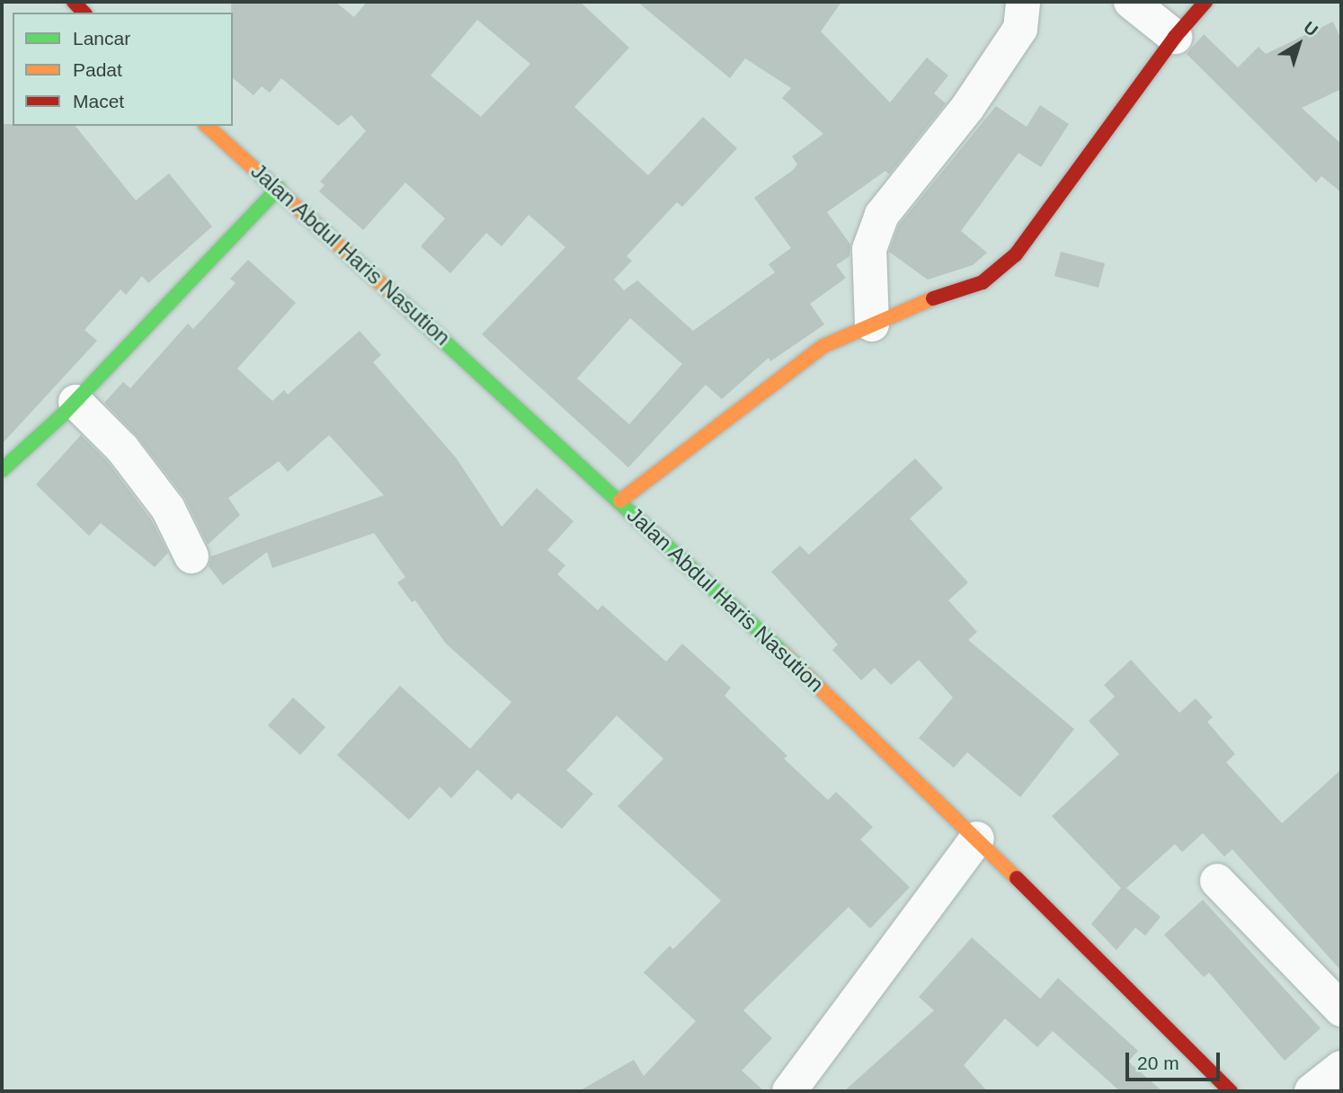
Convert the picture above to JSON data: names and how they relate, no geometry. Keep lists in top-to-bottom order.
{
  "streets": {
    "main road": ["Jalan Abdul Haris Nasution"]
  },
  "legend": ["Lancar", "Padat", "Macet"],
  "scale_bar": "20 m",
  "north": "top right"
}
